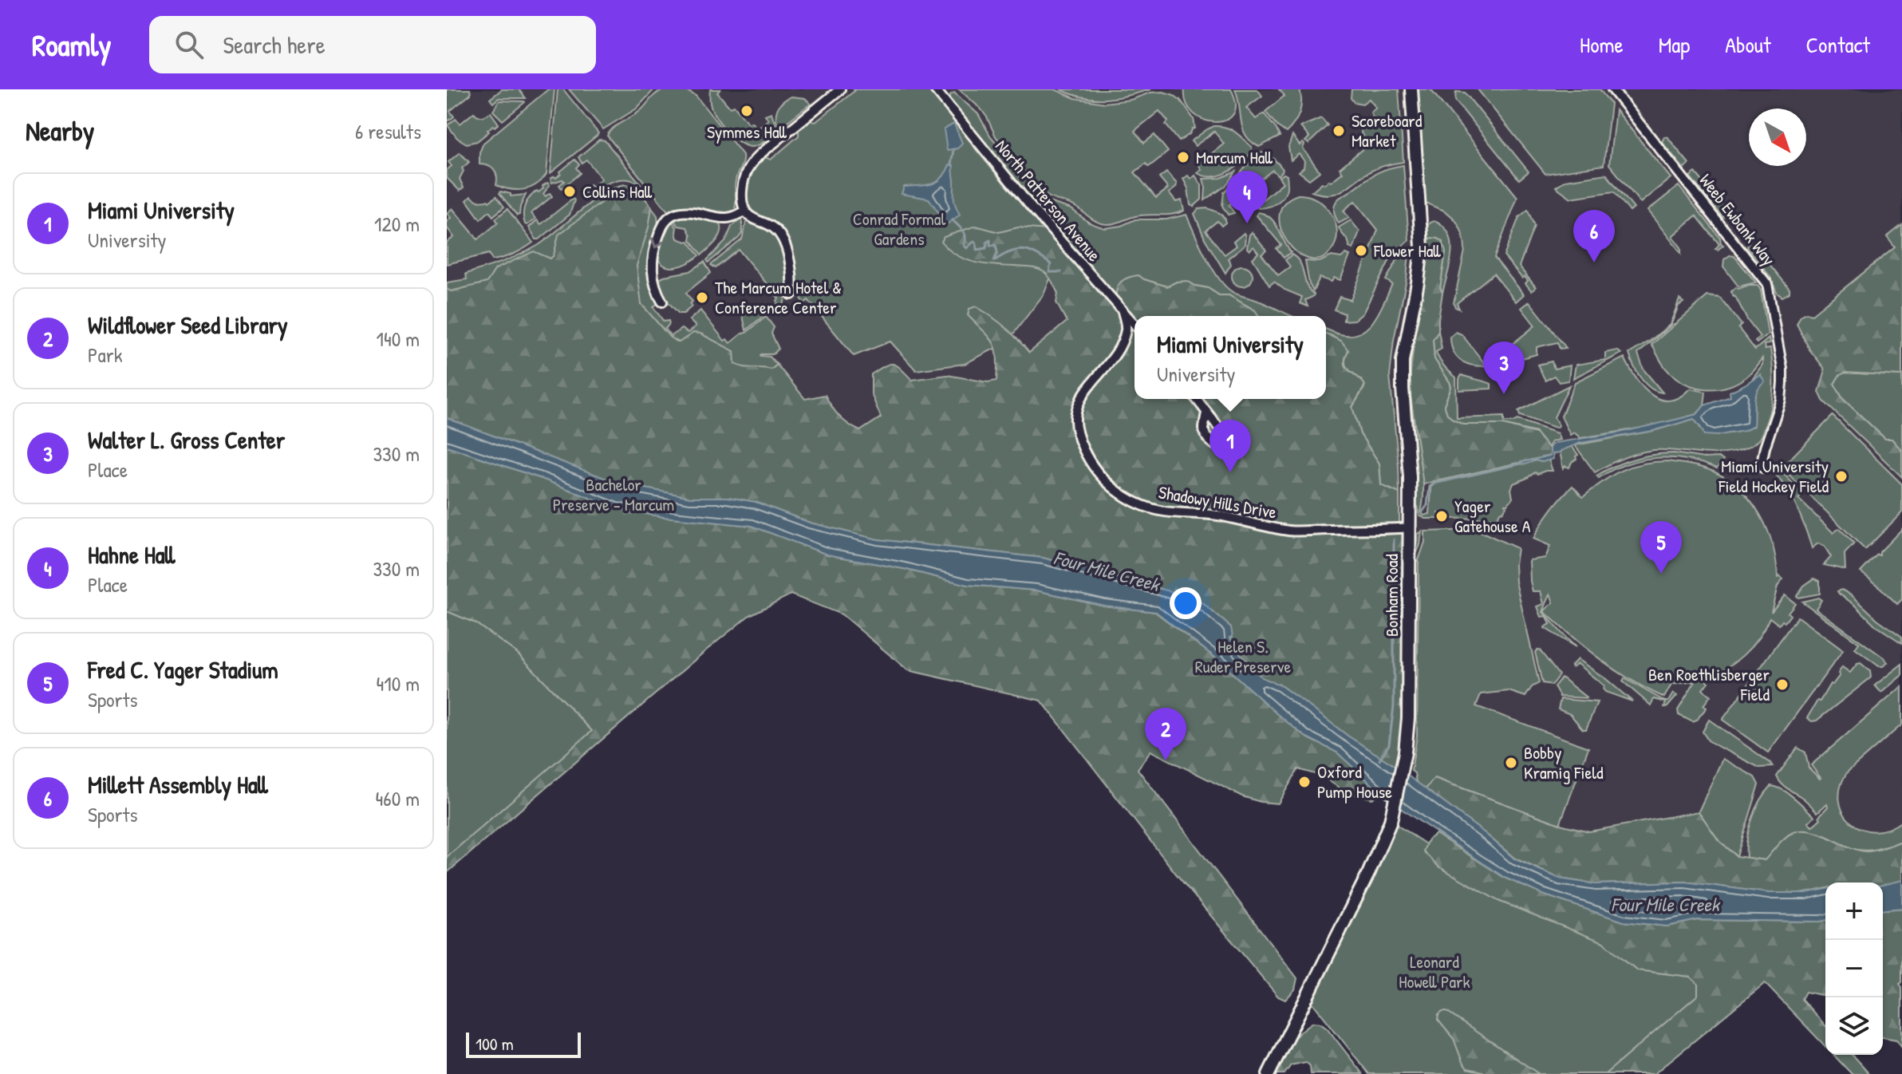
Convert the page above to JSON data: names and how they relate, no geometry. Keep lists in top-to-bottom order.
{
  "streets": {
    "street": [
      "North Patterson Avenue",
      "Weeb Ewbank Way",
      "Shadowy Hills Drive",
      "Bonham Road"
    ]
  },
  "crossings": [
    ["North Patterson Avenue", "Shadowy Hills Drive"],
    ["Shadowy Hills Drive", "Bonham Road"]
  ],
  "water": ["Four Mile Creek"],
  "parks": [
    "Conrad Formal Gardens",
    "Bachelor Preserve - Marcum",
    "Helen S. Ruder Preserve",
    "Leonard Howell Park"
  ],
  "places": [
    "Symmes Hall",
    "Scoreboard Market",
    "Marcum Hall",
    "Collins Hall",
    "Flower Hall",
    "The Marcum Hotel & Conference Center",
    "Miami University Field Hockey Field",
    "Yager Gatehouse A",
    "Ben Roethlisberger Field",
    "Bobby Kramig Field",
    "Oxford Pump House"
  ],
  "scale_bar": "100 m",
  "north": "bottom right",
  "page": {
    "header": "Roamly",
    "search": "Search here",
    "nav": [
      "Home",
      "Map",
      "About",
      "Contact"
    ],
    "heading": ["Nearby", "6 results"],
    "pins": [
      "4",
      "6",
      "3",
      "1",
      "5",
      "2"
    ],
    "list": [
      {
        "mark": "1",
        "name": "Miami University",
        "note": "University",
        "value": "120 m"
      },
      {
        "mark": "2",
        "name": "Wildflower Seed Library",
        "note": "Park",
        "value": "140 m"
      },
      {
        "mark": "3",
        "name": "Walter L. Gross Center",
        "note": "Place",
        "value": "330 m"
      },
      {
        "mark": "4",
        "name": "Hahne Hall",
        "note": "Place",
        "value": "330 m"
      },
      {
        "mark": "5",
        "name": "Fred C. Yager Stadium",
        "note": "Sports",
        "value": "410 m"
      },
      {
        "mark": "6",
        "name": "Millett Assembly Hall",
        "note": "Sports",
        "value": "460 m"
      }
    ],
    "popup": ["Miami University", "University"],
    "map_buttons": ["+", "−"],
    "scale": "100 m"
  }
}
